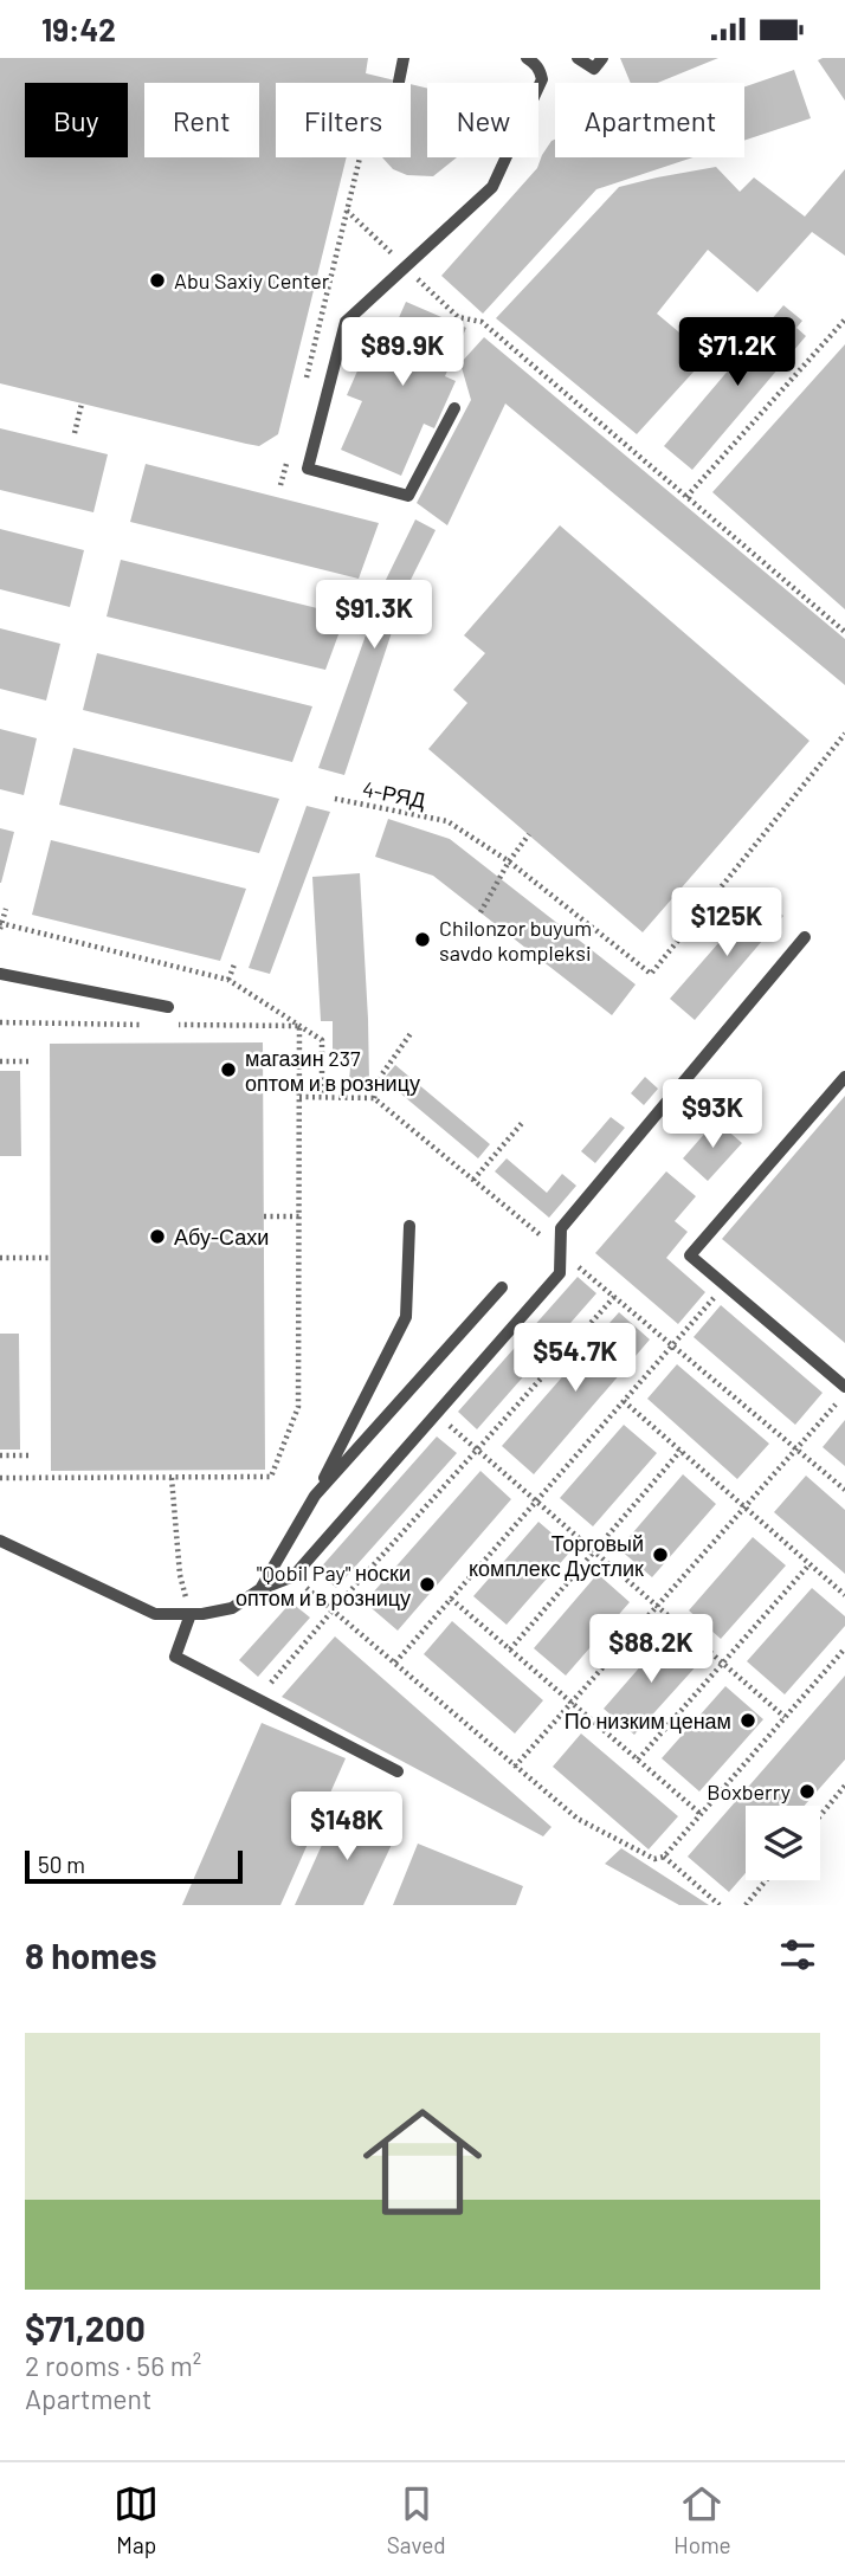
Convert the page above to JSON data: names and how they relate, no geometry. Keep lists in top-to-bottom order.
{
  "streets": {
    "path": ["4-РЯД"]
  },
  "places": [
    "Abu Saxiy Center",
    "Chilonzor buyum savdo kompleksi",
    "магазин 237 оптом и в розницу",
    "Абу-Сахи",
    "Торговый комплекс Дустлик",
    "\"Qobil Pay\" носки оптом и в розницу",
    "По низким ценам",
    "Boxberry"
  ],
  "scale_bar": "50 m",
  "page": {
    "status": "19:42",
    "chip": [
      "Buy",
      "Rent",
      "Filters",
      "New",
      "Apartment"
    ],
    "price": [
      "$89.9K",
      "$71.2K",
      "$91.3K",
      "$125K",
      "$93K",
      "$54.7K",
      "$88.2K",
      "$148K"
    ],
    "scale": "50 m",
    "heading": "8 homes",
    "list": [
      {
        "name": "$71,200",
        "note": "2 rooms · 56 m² · Apartment"
      }
    ],
    "tabs": ["Map", "Saved", "Home"]
  }
}
